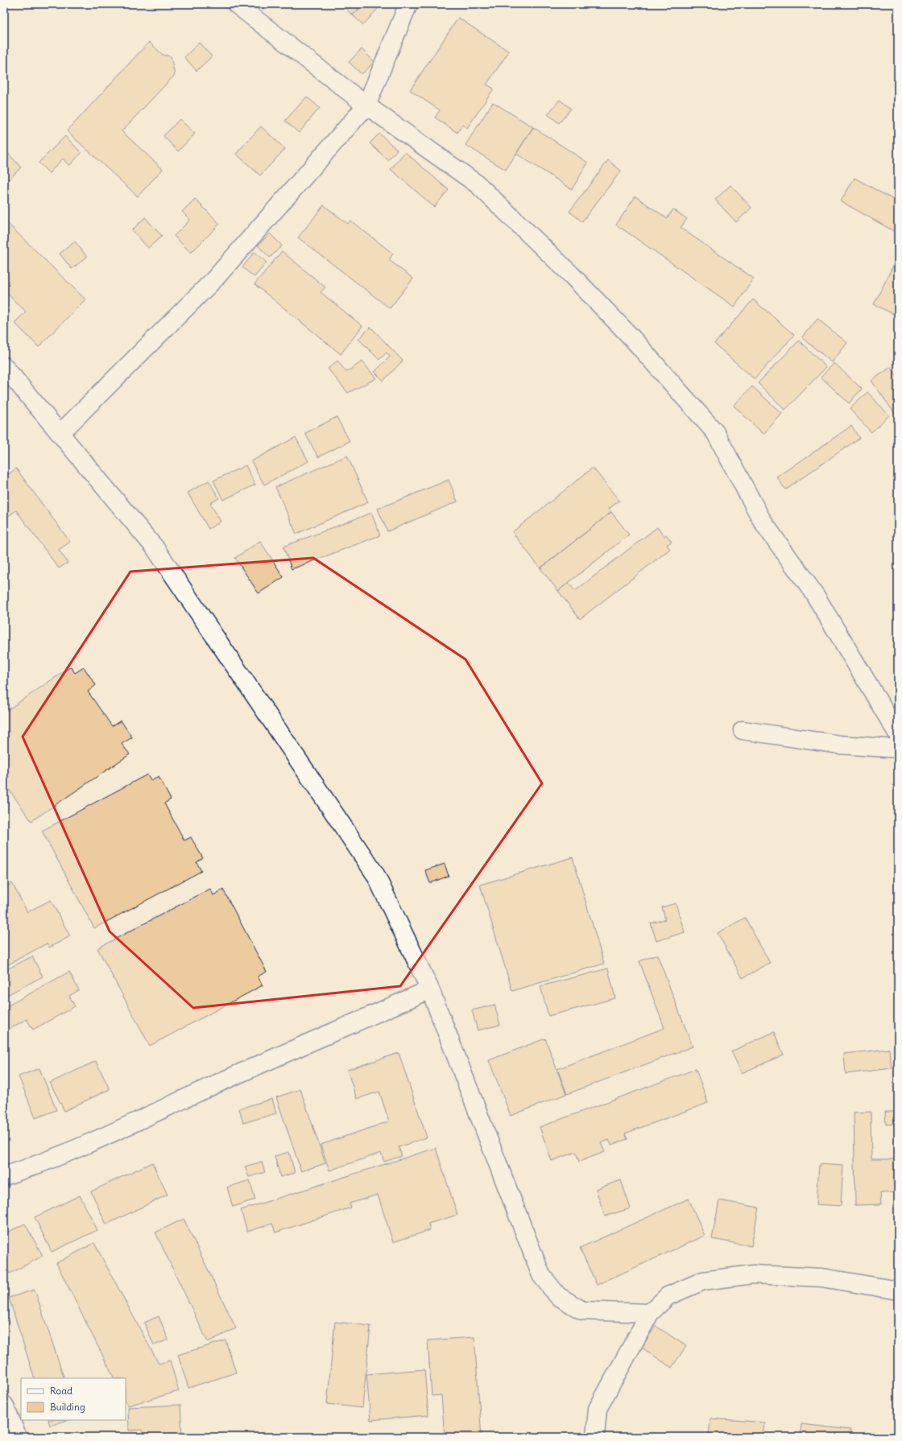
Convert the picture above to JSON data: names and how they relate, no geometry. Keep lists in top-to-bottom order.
{
  "legend": ["Road", "Building"]
}
